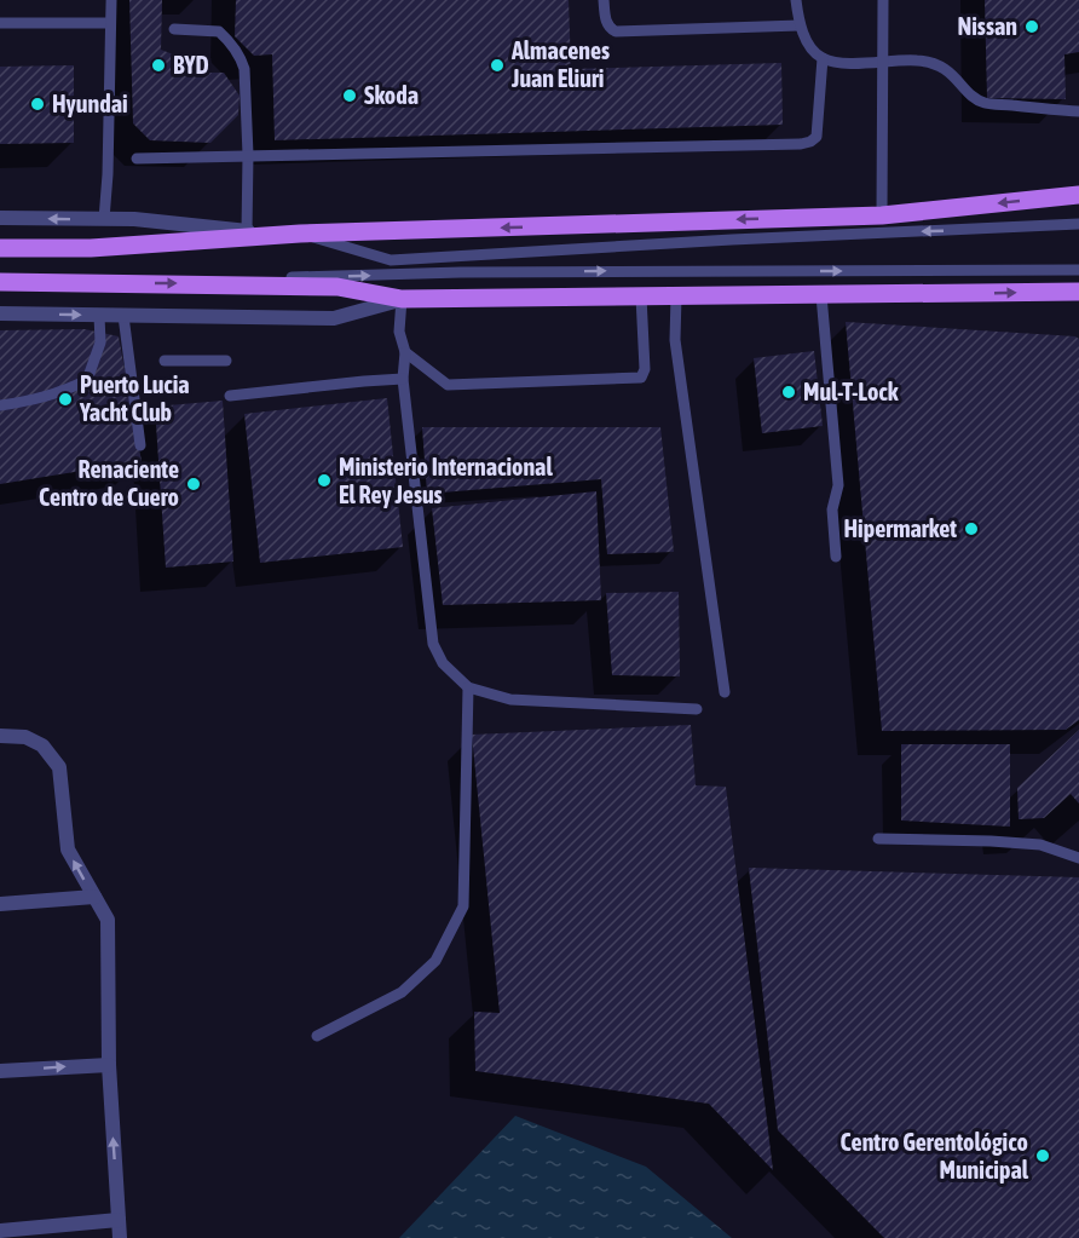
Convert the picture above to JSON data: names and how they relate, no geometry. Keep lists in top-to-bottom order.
{
  "places": [
    "Nissan",
    "BYD",
    "Almacenes Juan Eliuri",
    "Skoda",
    "Hyundai",
    "Mul-T-Lock",
    "Puerto Lucia Yacht Club",
    "Ministerio Internacional El Rey Jesus",
    "Renaciente Centro de Cuero",
    "Hipermarket",
    "Centro Gerentológico Municipal"
  ]
}
